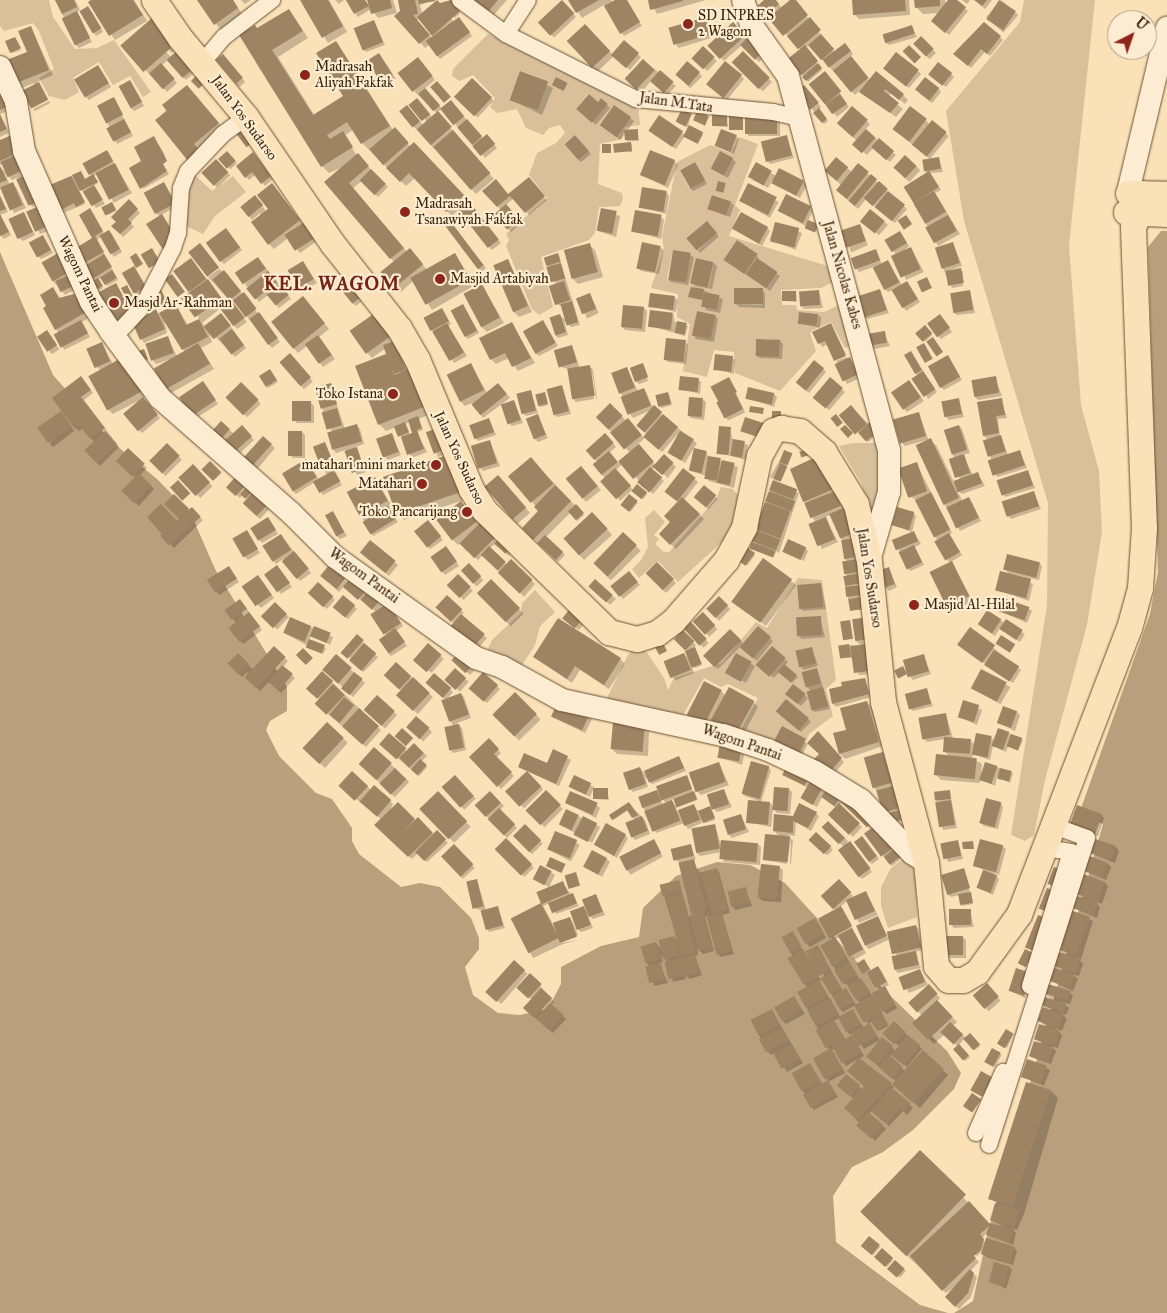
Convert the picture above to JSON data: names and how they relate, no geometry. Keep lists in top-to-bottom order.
{
  "streets": {
    "main road": ["Jalan Yos Sudarso"],
    "street": ["Jalan M.Tata", "Wagom Pantai", "Jalan Nicolas Kabes"]
  },
  "crossings": [
    ["Jalan M.Tata", "Jalan Nicolas Kabes"],
    ["Jalan Yos Sudarso", "Wagom Pantai"],
    ["Jalan Yos Sudarso", "Jalan Nicolas Kabes"]
  ],
  "districts": ["KEL. WAGOM"],
  "places": [
    "SD INPRES 2 Wagom",
    "Madrasah Aliyah Fakfak",
    "Madrasah Tsanawiyah Fakfak",
    "Masjid Artabiyah",
    "Masjd Ar-Rahman",
    "Toko Istana",
    "matahari mini market",
    "Matahari",
    "Toko Pancarijang",
    "Masjid Al-Hilal"
  ],
  "north": "top right"
}
